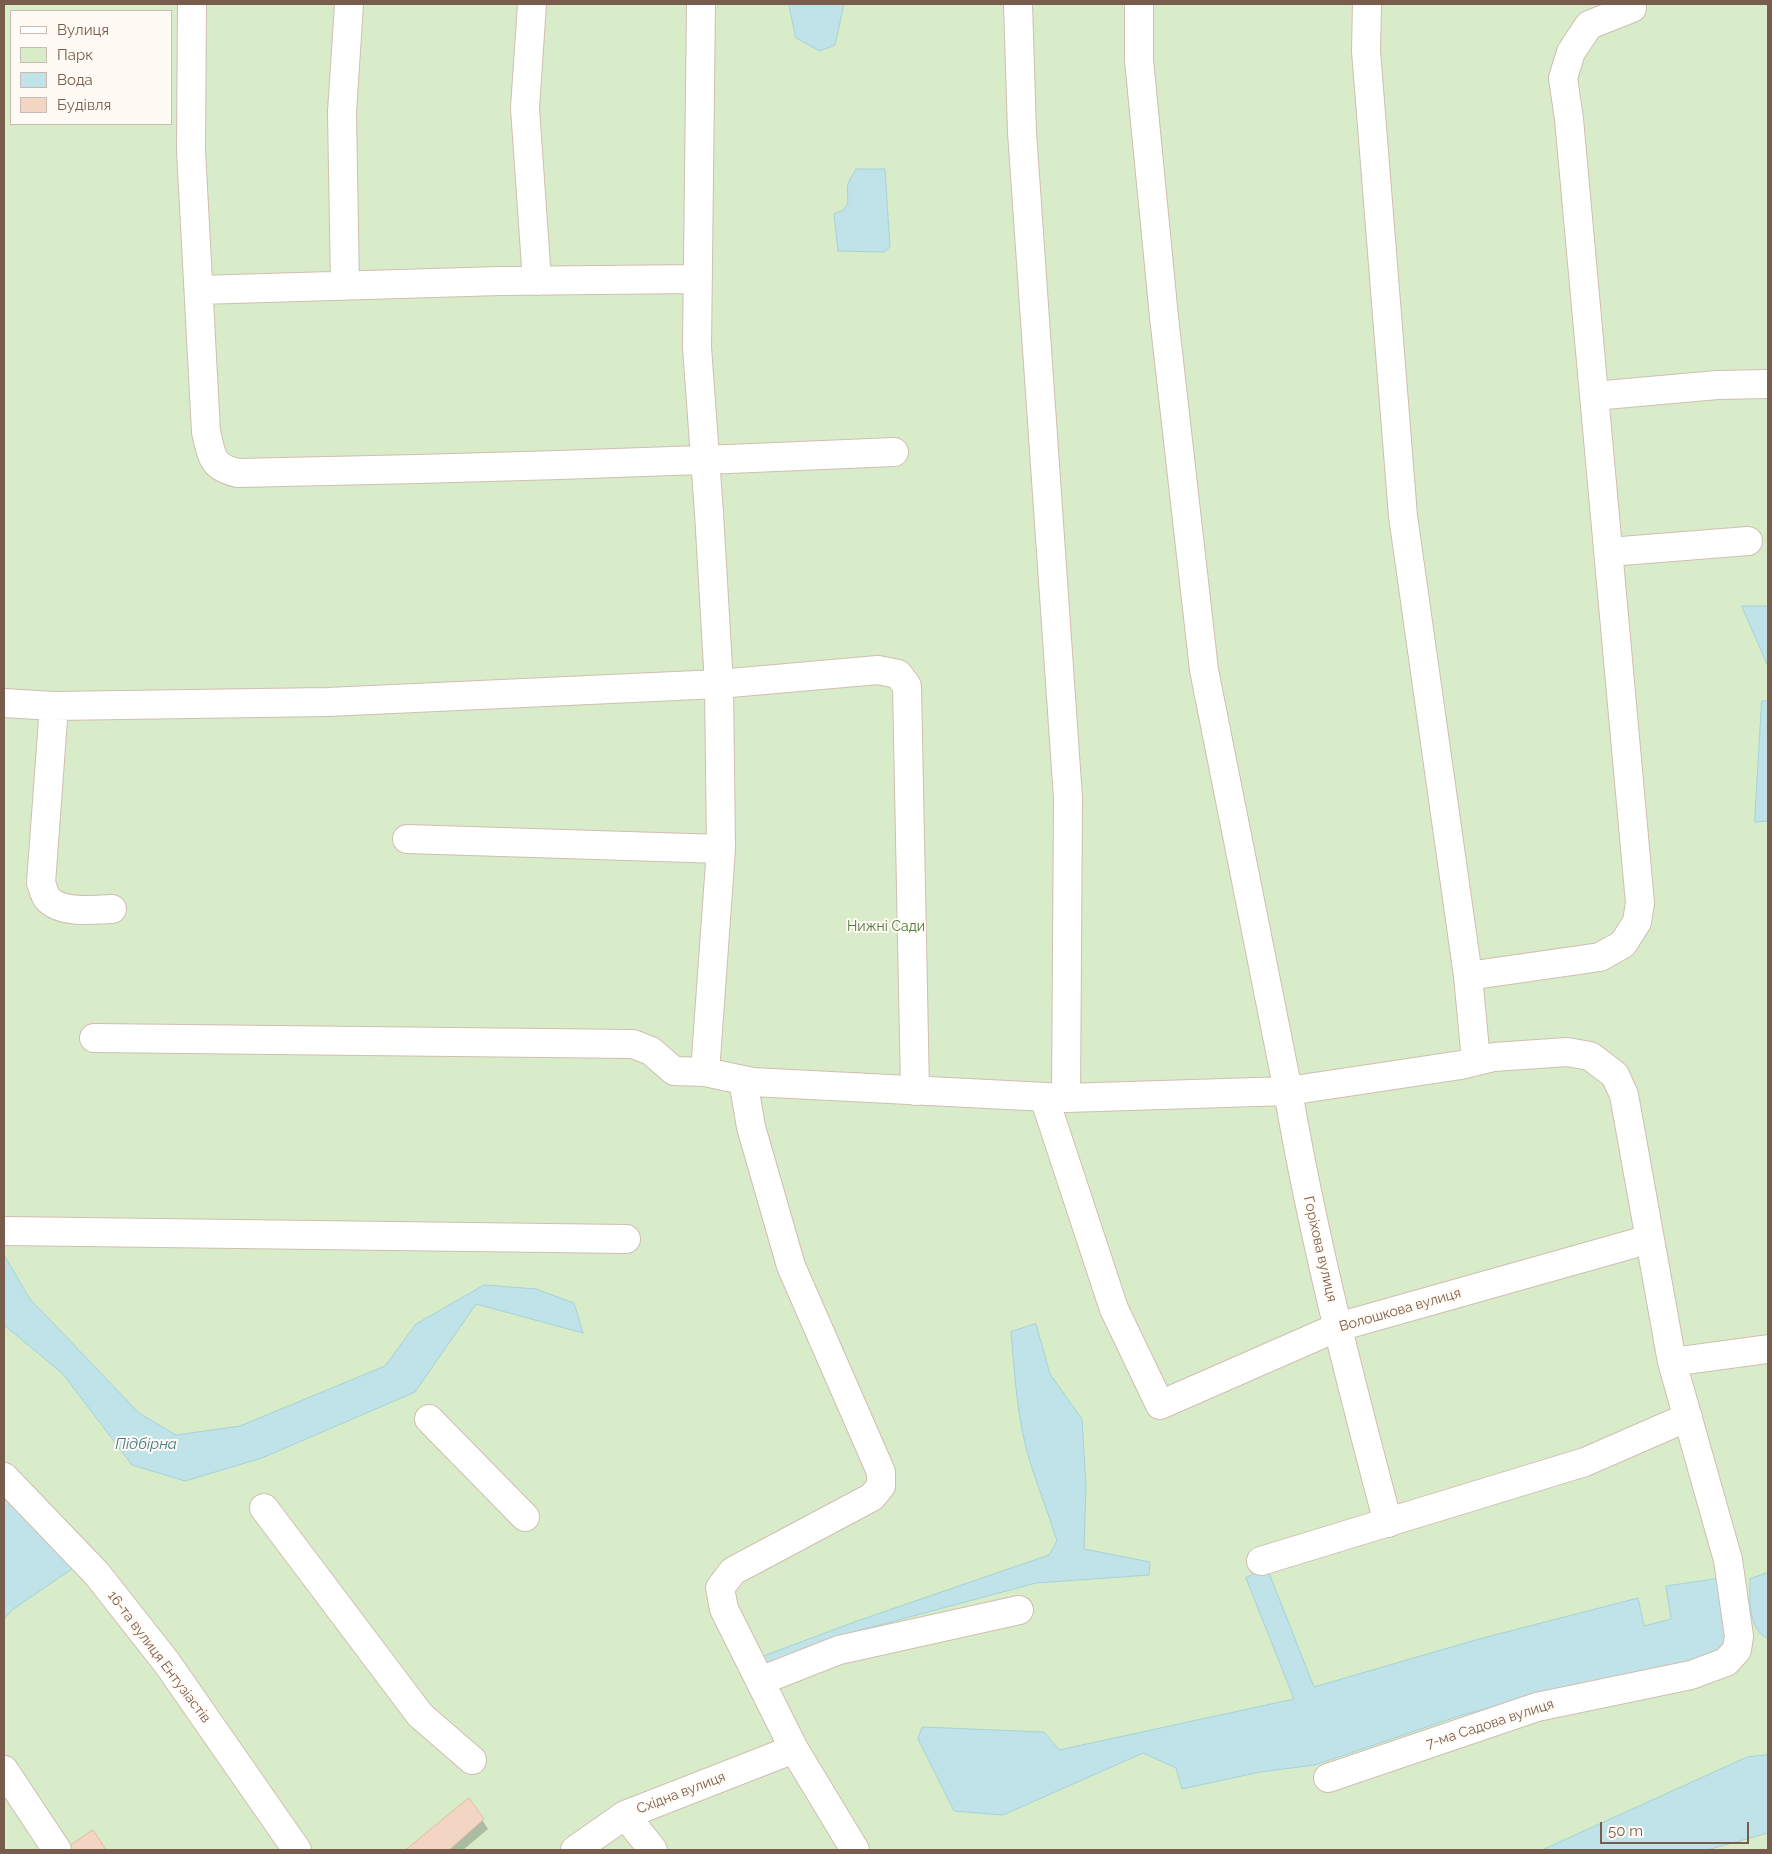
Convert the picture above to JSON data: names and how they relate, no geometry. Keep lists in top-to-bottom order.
{
  "streets": {
    "street": [
      "Горіхова вулиця",
      "Волошкова вулиця",
      "16-та вулиця Ентузіастів",
      "7-ма Садова вулиця",
      "Східна вулиця"
    ]
  },
  "crossings": [
    ["Горіхова вулиця", "Волошкова вулиця"]
  ],
  "water": ["Підбірна"],
  "parks": ["Нижні Сади"],
  "legend": [
    "Вулиця",
    "Парк",
    "Вода",
    "Будівля"
  ],
  "scale_bar": "50 m"
}
